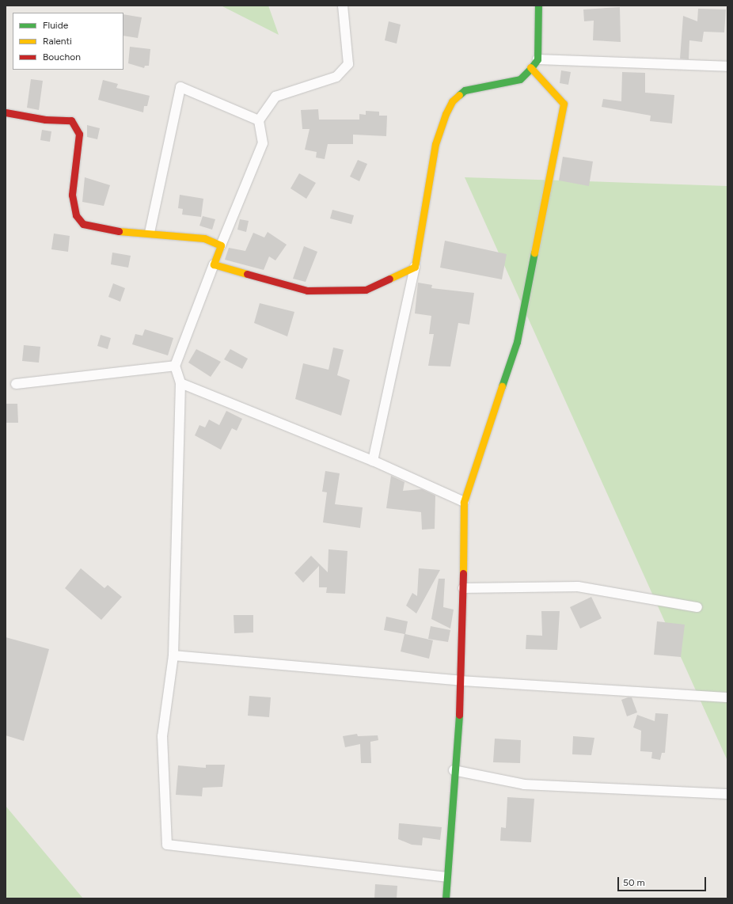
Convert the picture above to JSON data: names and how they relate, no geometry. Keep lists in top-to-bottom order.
{
  "legend": ["Fluide", "Ralenti", "Bouchon"],
  "scale_bar": "50 m"
}
